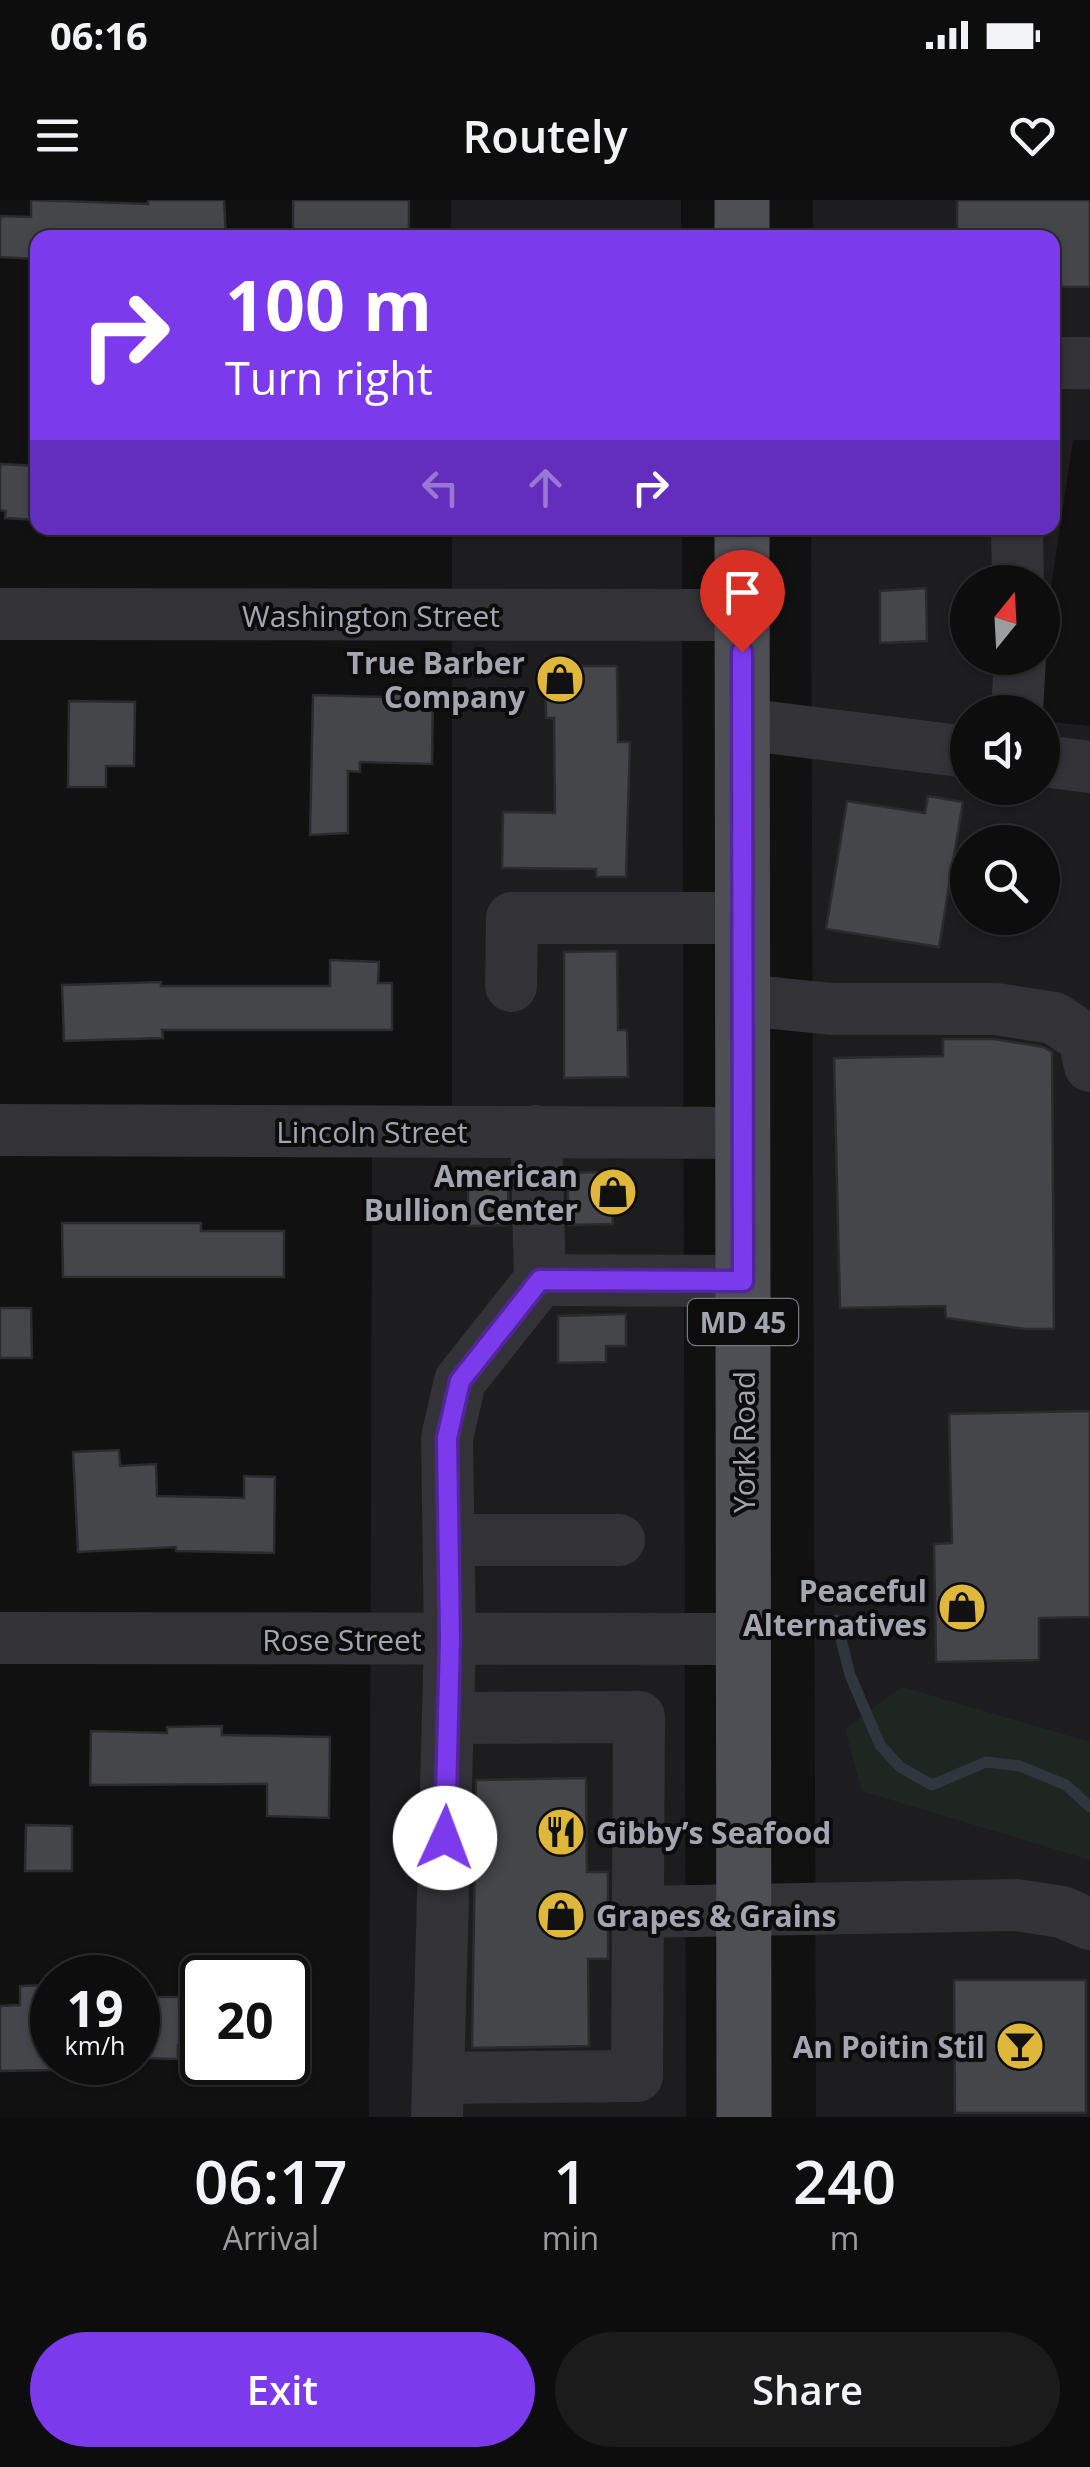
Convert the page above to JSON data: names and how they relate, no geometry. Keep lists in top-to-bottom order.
{
  "streets": {
    "main road": ["MD 45", "York Road"],
    "street": ["Washington Street", "Lincoln Street", "Rose Street"]
  },
  "crossings": [
    ["Washington Street", "York Road"],
    ["Lincoln Street", "York Road"],
    ["York Road", "Rose Street"]
  ],
  "places": {
    "shop": [
      "True Barber Company",
      "American Bullion Center",
      "Peaceful Alternatives",
      "Grapes & Grains"
    ],
    "restaurant": ["Gibby’s Seafood"],
    "bar": ["An Poitin Stil"]
  },
  "north": "top",
  "page": {
    "status": "06:16",
    "header": "Routely",
    "turn": ["100 m", "Turn right"],
    "speed": "19 km/h",
    "limit": "20",
    "eta": [
      "06:17",
      "Arrival",
      "1",
      "min",
      "240",
      "m"
    ],
    "buttons": ["Exit", "Share"]
  }
}
